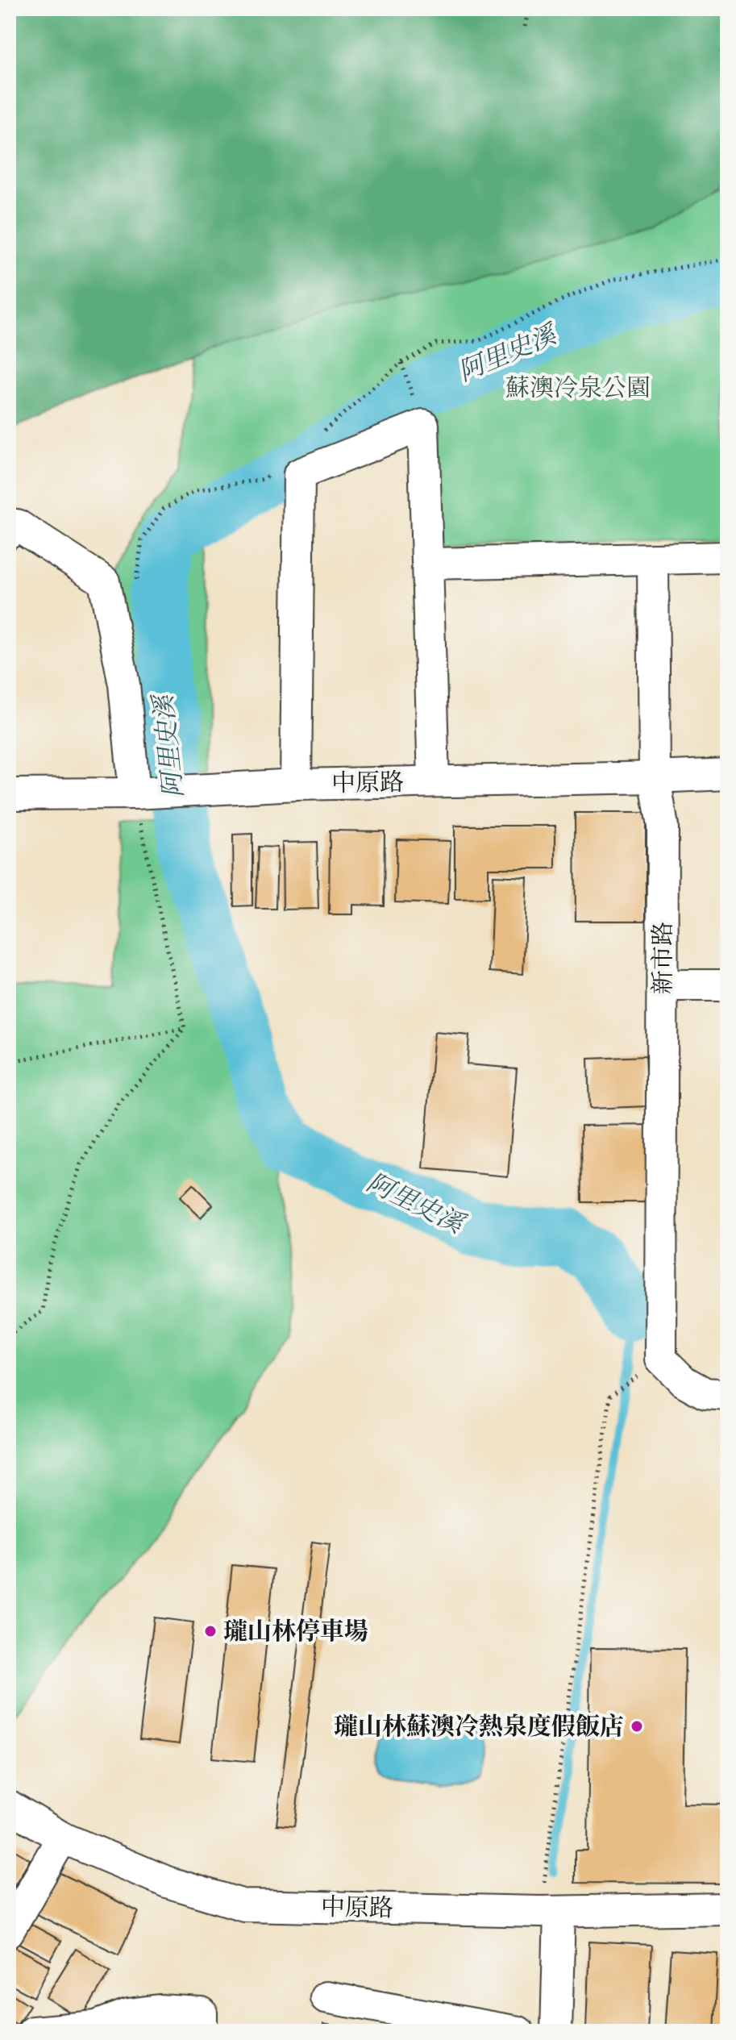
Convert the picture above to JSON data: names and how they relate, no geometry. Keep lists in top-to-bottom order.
{
  "streets": {
    "street": ["中原路", "新市路"]
  },
  "crossings": [
    ["中原路", "新市路"]
  ],
  "water": ["阿里史溪"],
  "parks": ["蘇澳冷泉公園"],
  "places": ["瓏山林停車場", "瓏山林蘇澳冷熱泉度假飯店"]
}
